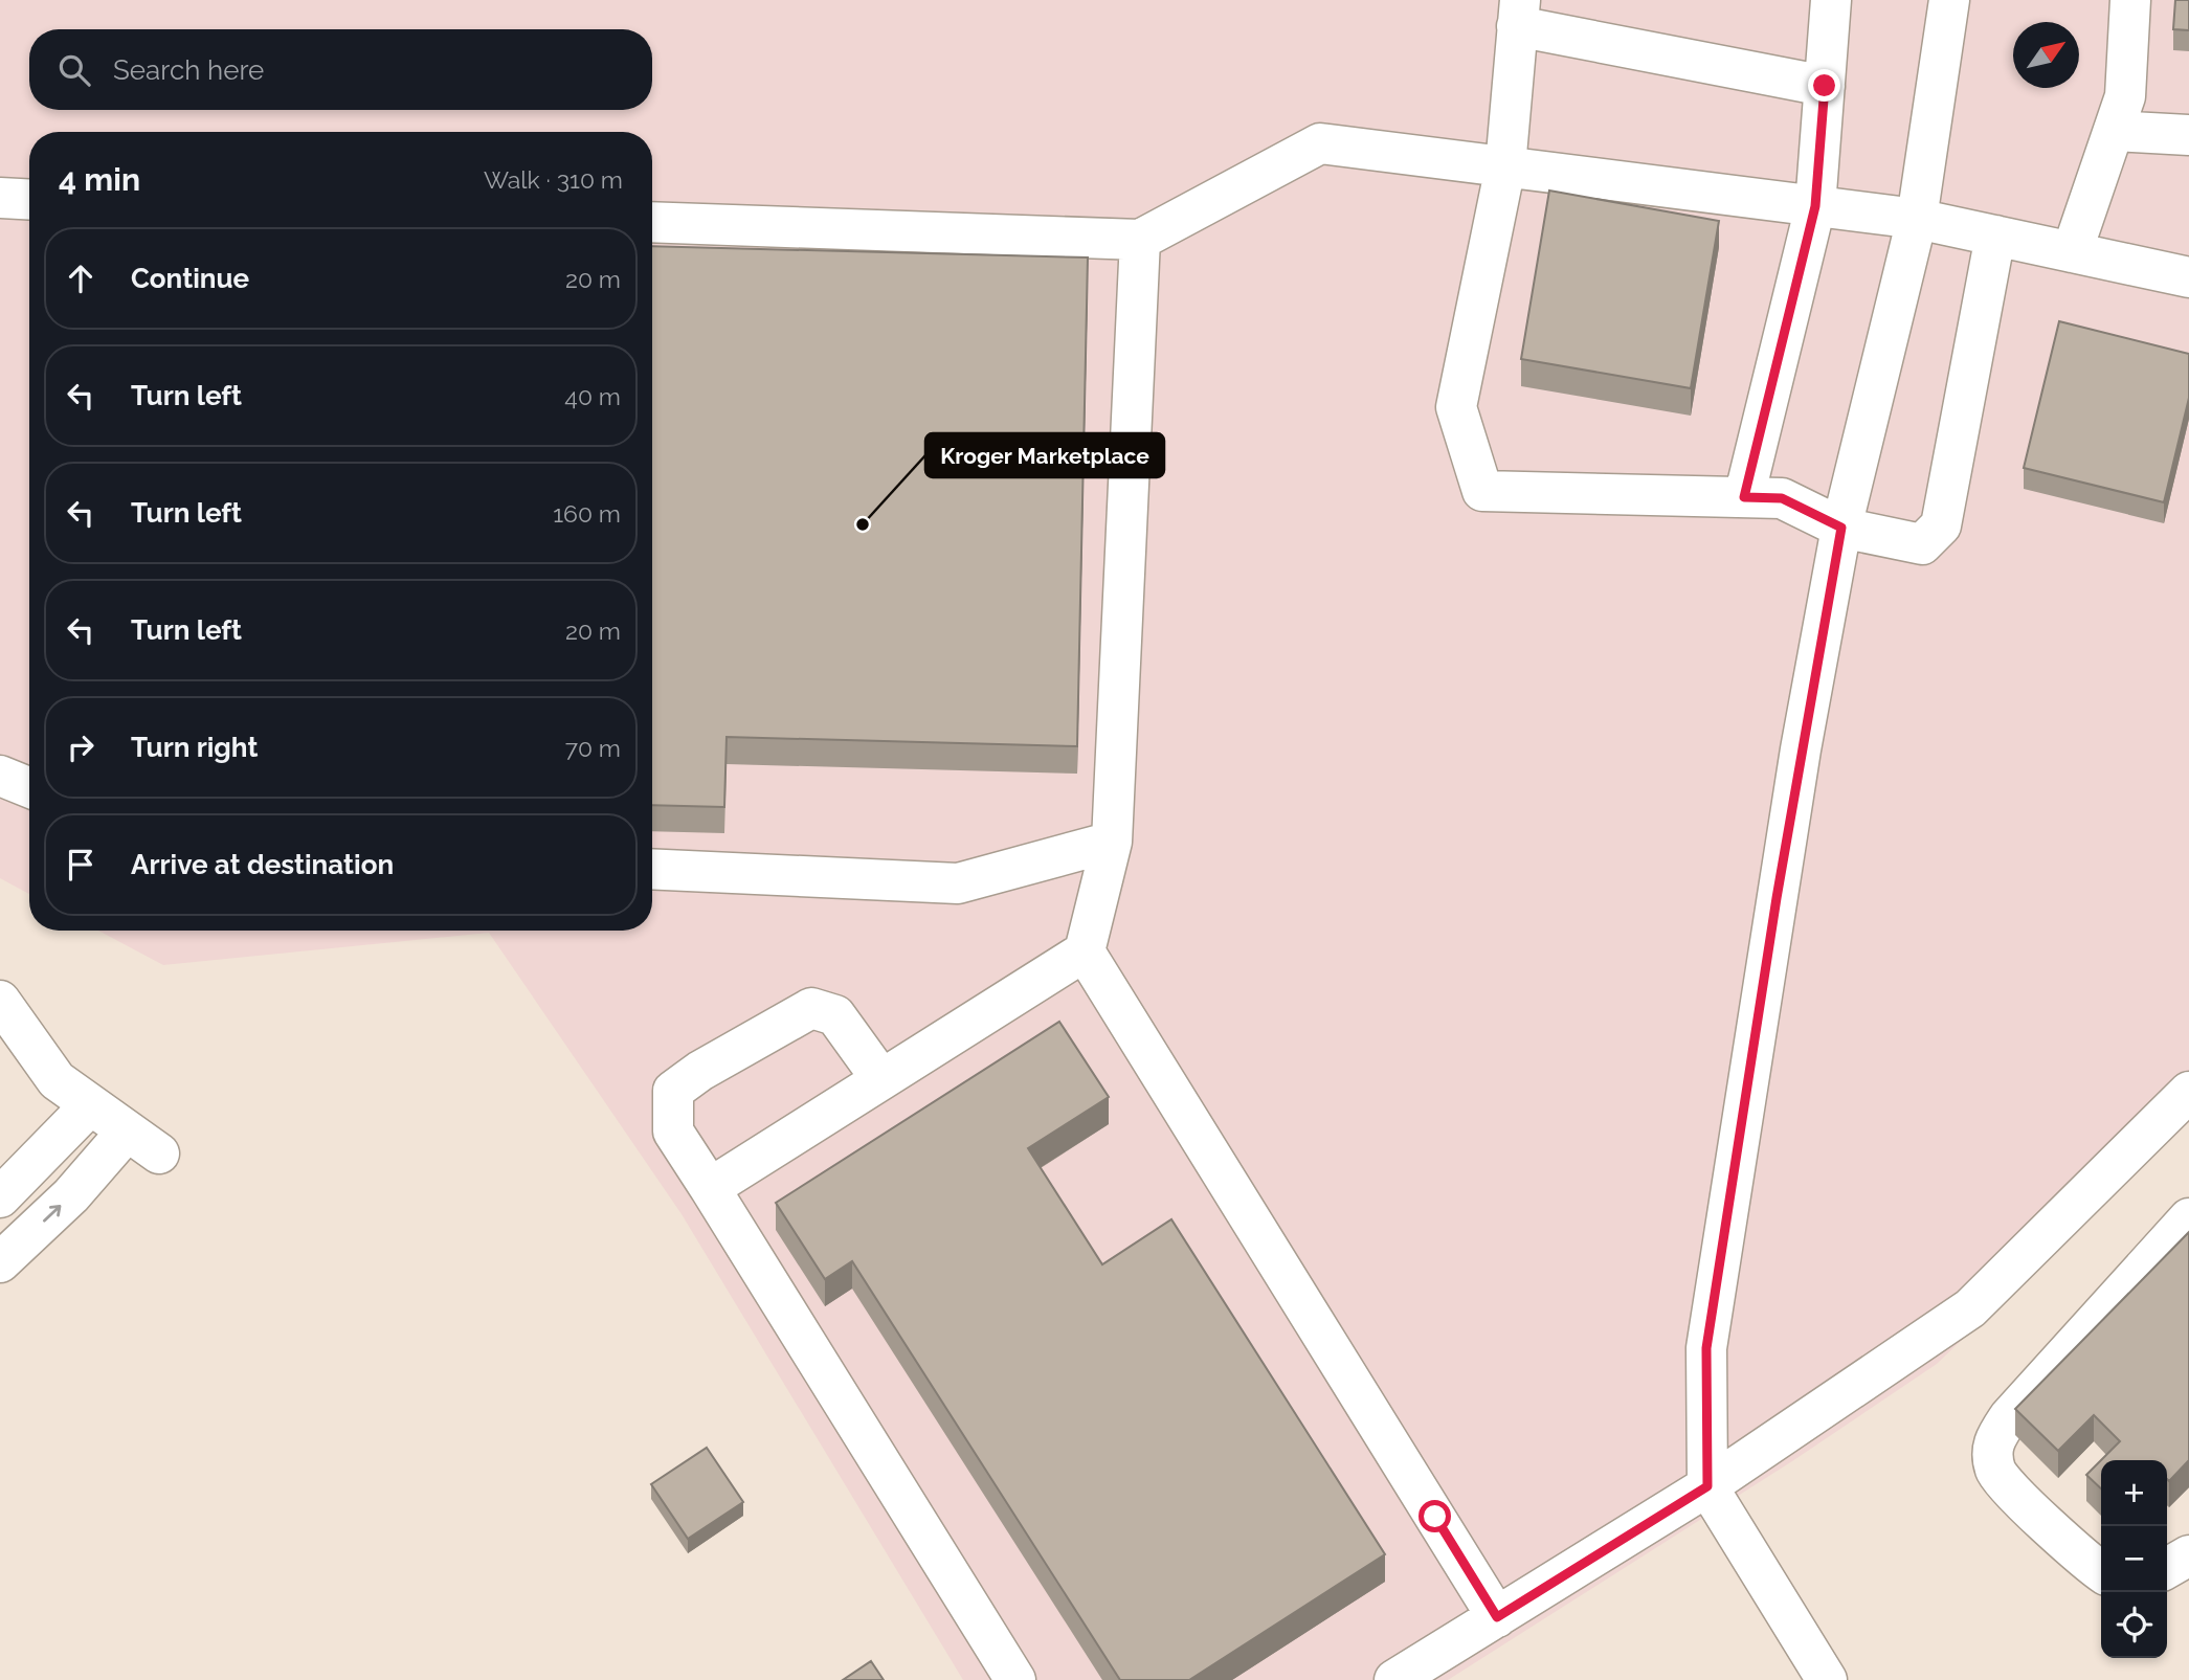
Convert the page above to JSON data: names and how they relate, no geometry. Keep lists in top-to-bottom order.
{
  "places": ["Kroger Marketplace"],
  "north": "top right",
  "page": {
    "search": "Search here",
    "heading": ["4 min", "Walk · 310 m"],
    "list": [
      ["Continue", "20 m"],
      ["Turn left", "40 m"],
      ["Turn left", "160 m"],
      ["Turn left", "20 m"],
      ["Turn right", "70 m"],
      "Arrive at destination"
    ],
    "map_buttons": ["+", "−"]
  }
}
